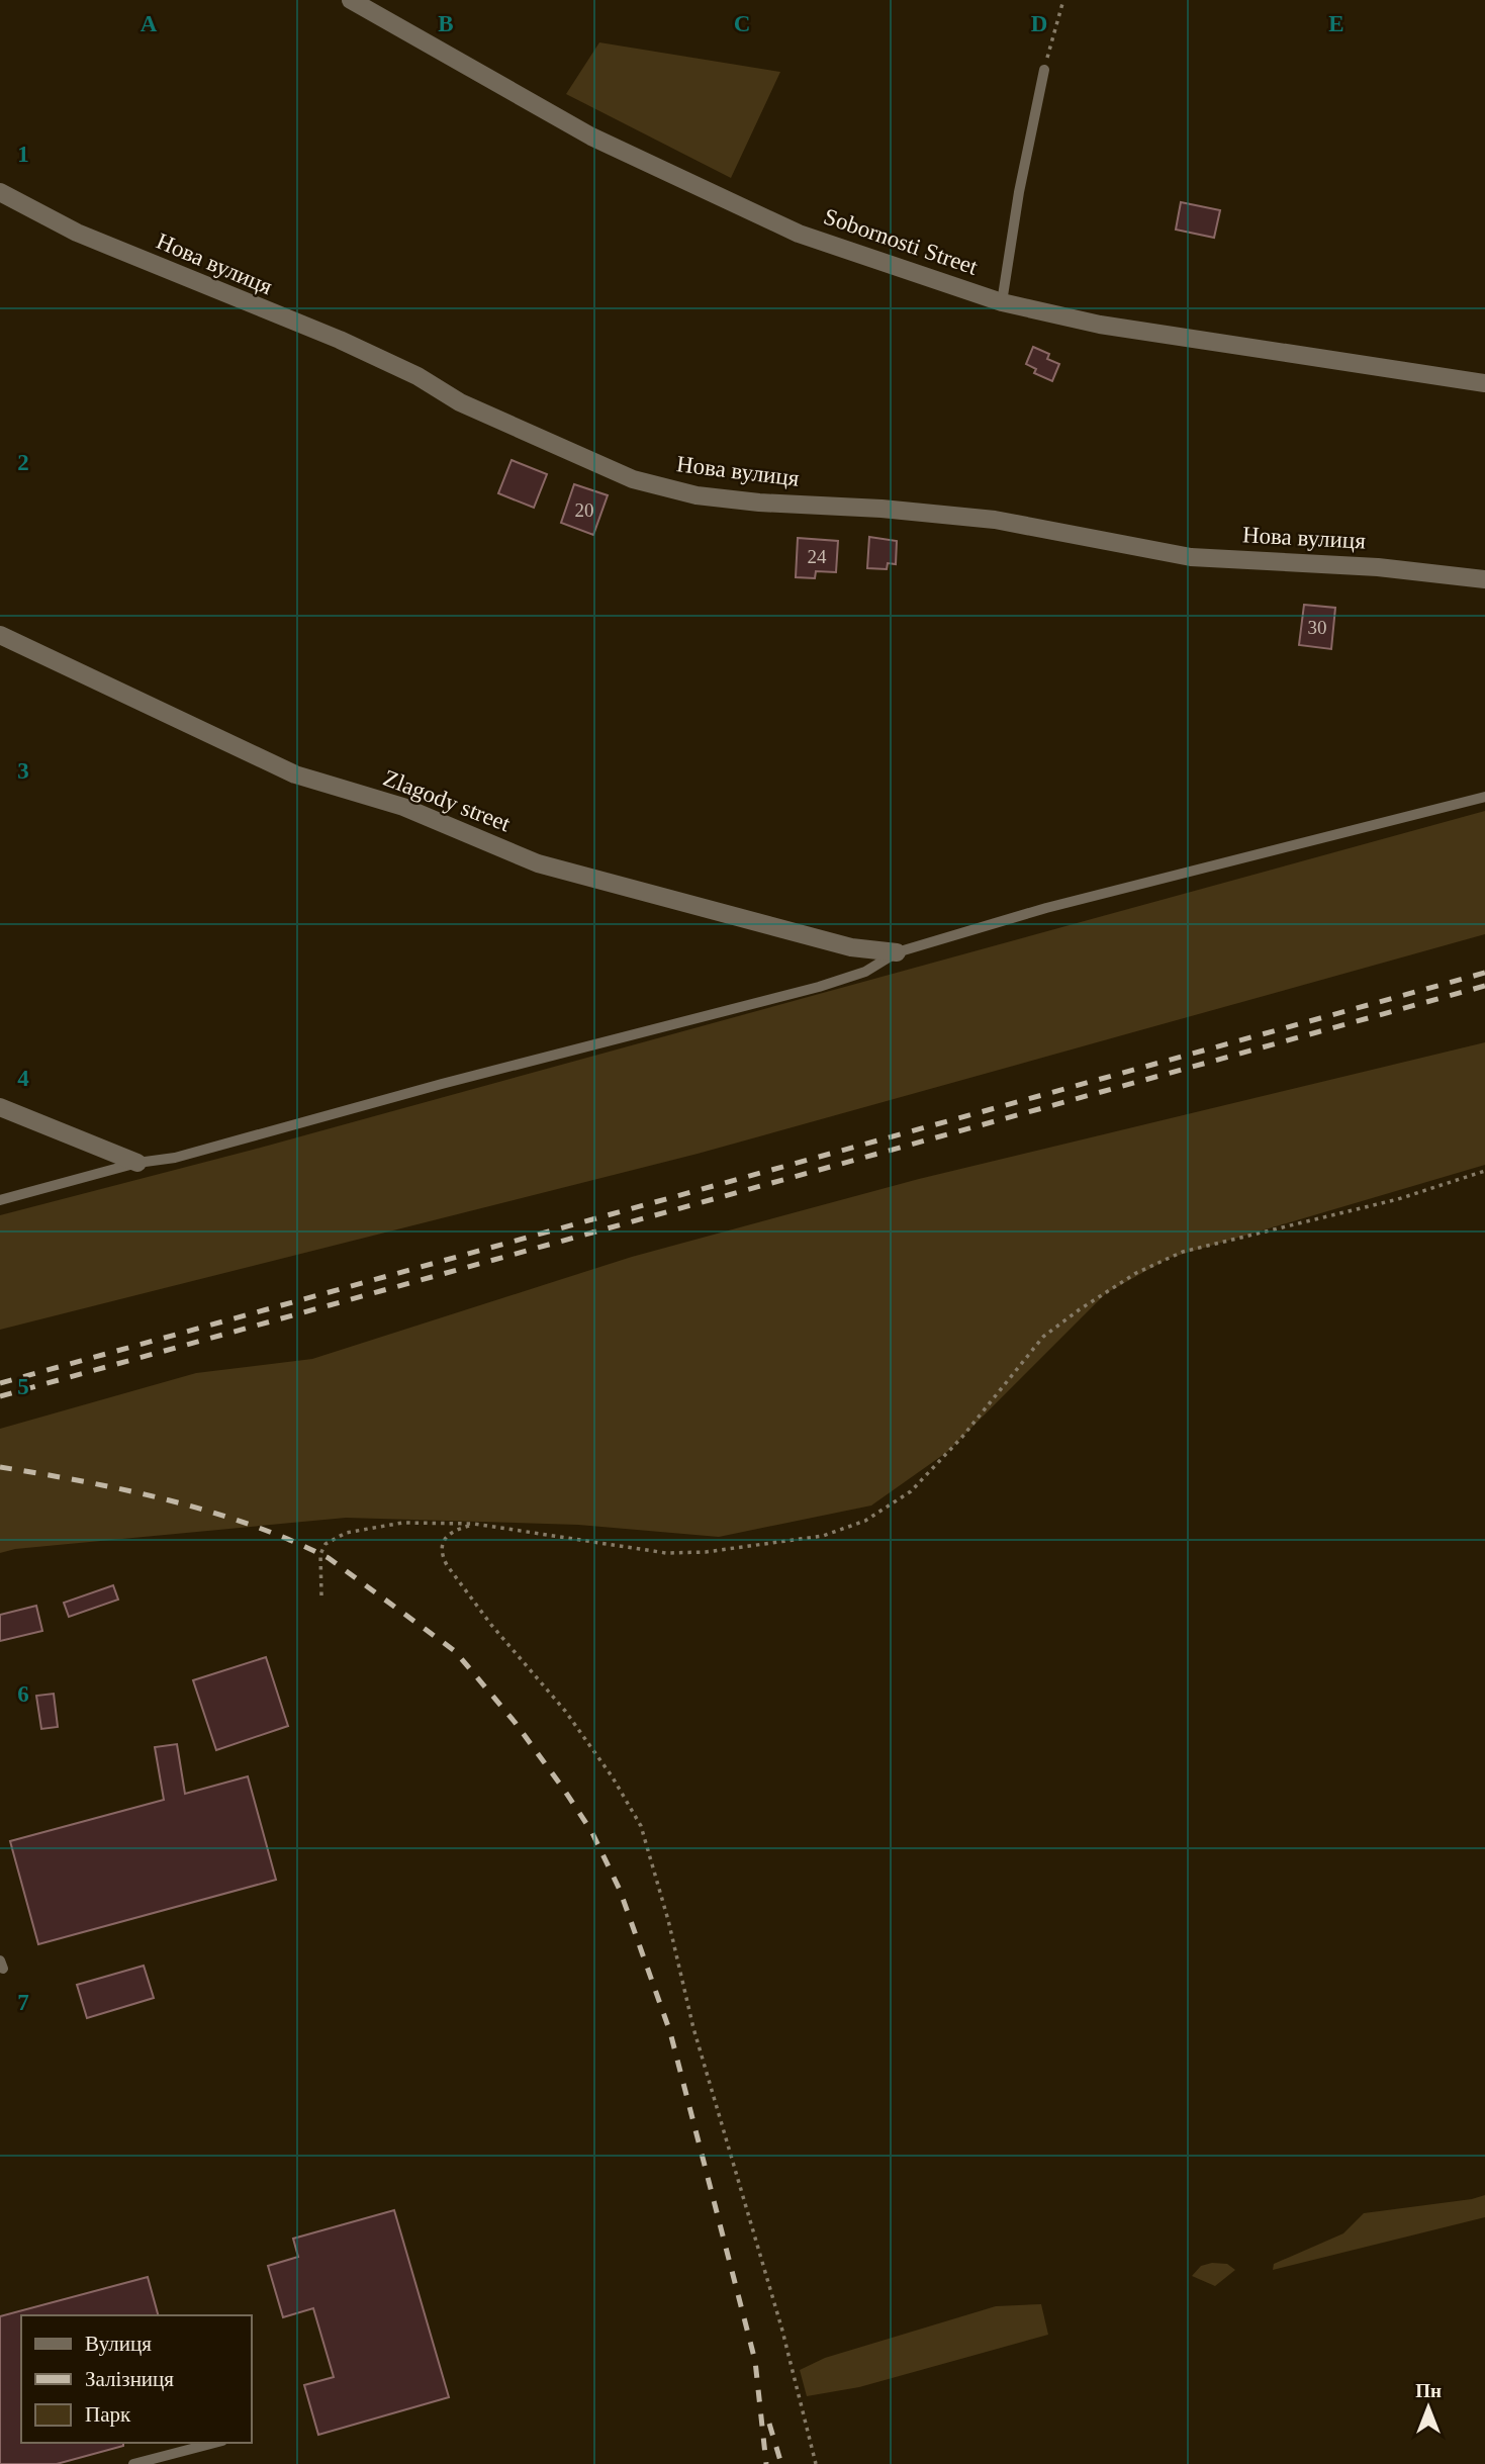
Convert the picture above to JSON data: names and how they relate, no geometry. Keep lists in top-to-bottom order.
{
  "streets": {
    "street": ["Sobornosti Street", "Нова вулиця", "Zlagody street"]
  },
  "house_numbers": ["20", "24", "30"],
  "legend": ["Вулиця", "Залізниця", "Парк"],
  "north": "top",
  "grid": {
    "columns": [
      "A",
      "B",
      "C",
      "D",
      "E"
    ],
    "rows": [
      "1",
      "2",
      "3",
      "4",
      "5",
      "6",
      "7"
    ]
  }
}
